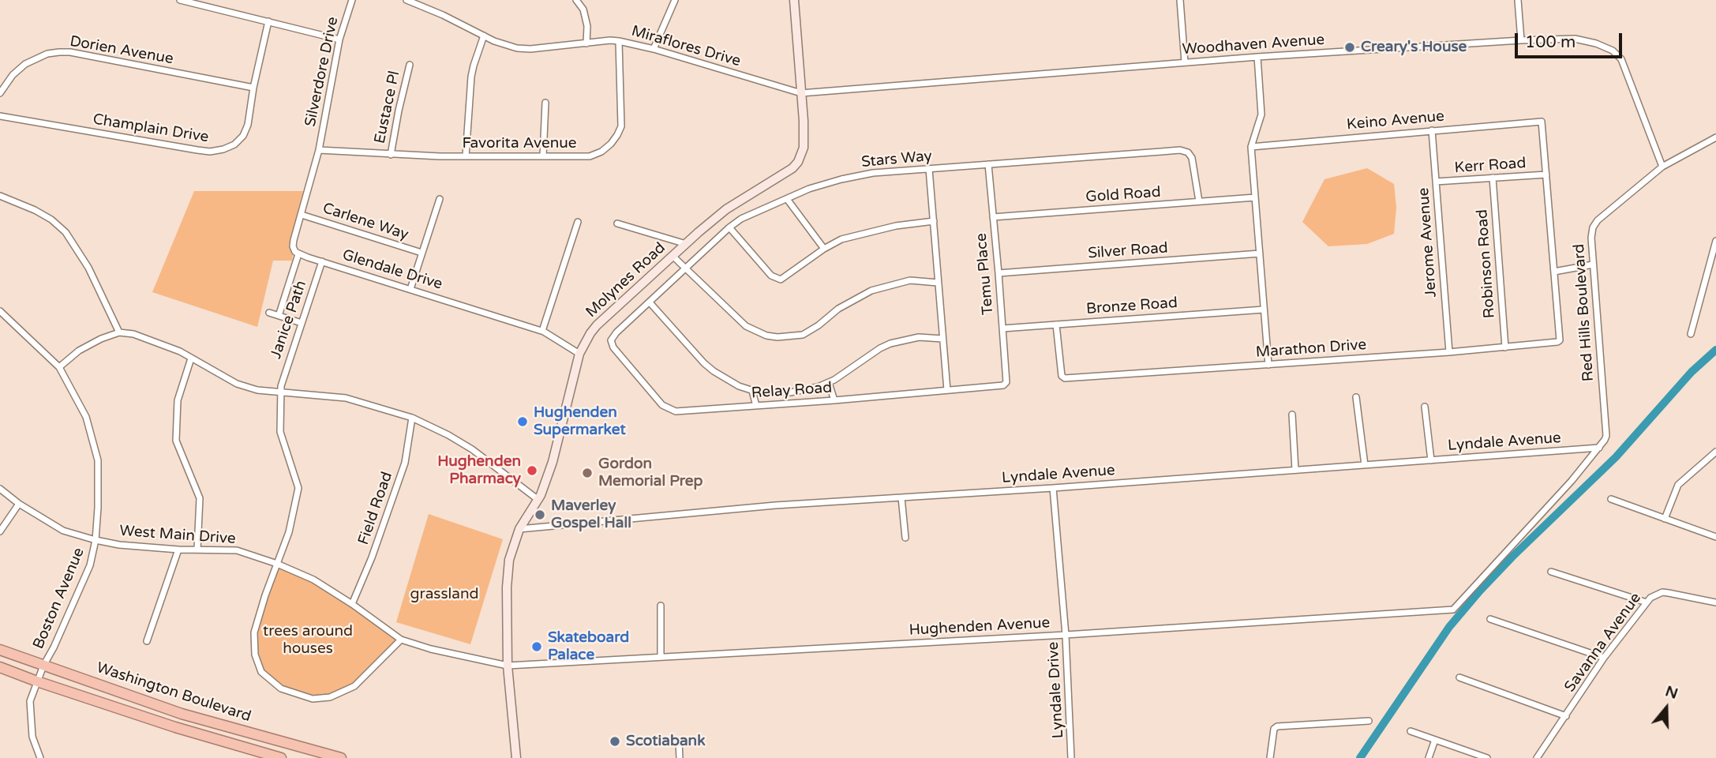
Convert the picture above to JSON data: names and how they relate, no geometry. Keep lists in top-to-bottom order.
{
  "streets": {
    "highway": ["Washington Boulevard"],
    "main road": ["Molynes Road"],
    "street": [
      "Woodhaven Avenue",
      "Miraflores Drive",
      "Dorien Avenue",
      "Silverdore Drive",
      "Eustace Pl",
      "Keino Avenue",
      "Champlain Drive",
      "Favorita Avenue",
      "Stars Way",
      "Kerr Road",
      "Gold Road",
      "Carlene Way",
      "Jerome Avenue",
      "Silver Road",
      "Robinson Road",
      "Glendale Drive",
      "Temu Place",
      "Bronze Road",
      "Red Hills Boulevard",
      "Janice Path",
      "Marathon Drive",
      "Relay Road",
      "Lyndale Avenue",
      "Field Road",
      "West Main Drive",
      "Boston Avenue",
      "Hughenden Avenue",
      "Savanna Avenue",
      "Lyndale Drive"
    ]
  },
  "crossings": [
    ["Woodhaven Avenue", "Miraflores Drive"],
    ["Woodhaven Avenue", "Molynes Road"],
    ["Woodhaven Avenue", "Red Hills Boulevard"],
    ["Miraflores Drive", "Favorita Avenue"],
    ["Miraflores Drive", "Molynes Road"],
    ["Dorien Avenue", "Champlain Drive"],
    ["Silverdore Drive", "Favorita Avenue"],
    ["Eustace Pl", "Favorita Avenue"],
    ["Keino Avenue", "Kerr Road"],
    ["Keino Avenue", "Jerome Avenue"],
    ["Keino Avenue", "Marathon Drive"],
    ["Stars Way", "Gold Road"],
    ["Stars Way", "Temu Place"],
    ["Stars Way", "Relay Road"],
    ["Kerr Road", "Jerome Avenue"],
    ["Kerr Road", "Robinson Road"],
    ["Gold Road", "Temu Place"],
    ["Jerome Avenue", "Marathon Drive"],
    ["Silver Road", "Temu Place"],
    ["Robinson Road", "Marathon Drive"],
    ["Glendale Drive", "Molynes Road"],
    ["Glendale Drive", "Janice Path"],
    ["Temu Place", "Bronze Road"],
    ["Temu Place", "Relay Road"],
    ["Molynes Road", "Lyndale Avenue"],
    ["Molynes Road", "West Main Drive"],
    ["Molynes Road", "Hughenden Avenue"],
    ["Bronze Road", "Marathon Drive"],
    ["Red Hills Boulevard", "Lyndale Avenue"],
    ["Red Hills Boulevard", "Hughenden Avenue"],
    ["Janice Path", "West Main Drive"],
    ["Lyndale Avenue", "Hughenden Avenue"],
    ["Lyndale Avenue", "Lyndale Drive"],
    ["Field Road", "West Main Drive"],
    ["West Main Drive", "Boston Avenue"],
    ["West Main Drive", "Hughenden Avenue"],
    ["Boston Avenue", "Washington Boulevard"],
    ["Hughenden Avenue", "Lyndale Drive"]
  ],
  "parks": ["grassland", "trees around houses"],
  "places": [
    "Creary's House",
    "Hughenden Supermarket",
    "Hughenden Pharmacy",
    "Gordon Memorial Prep",
    "Maverley Gospel Hall",
    "Skateboard Palace",
    "Scotiabank"
  ],
  "scale_bar": "100 m",
  "north": "top"
}
